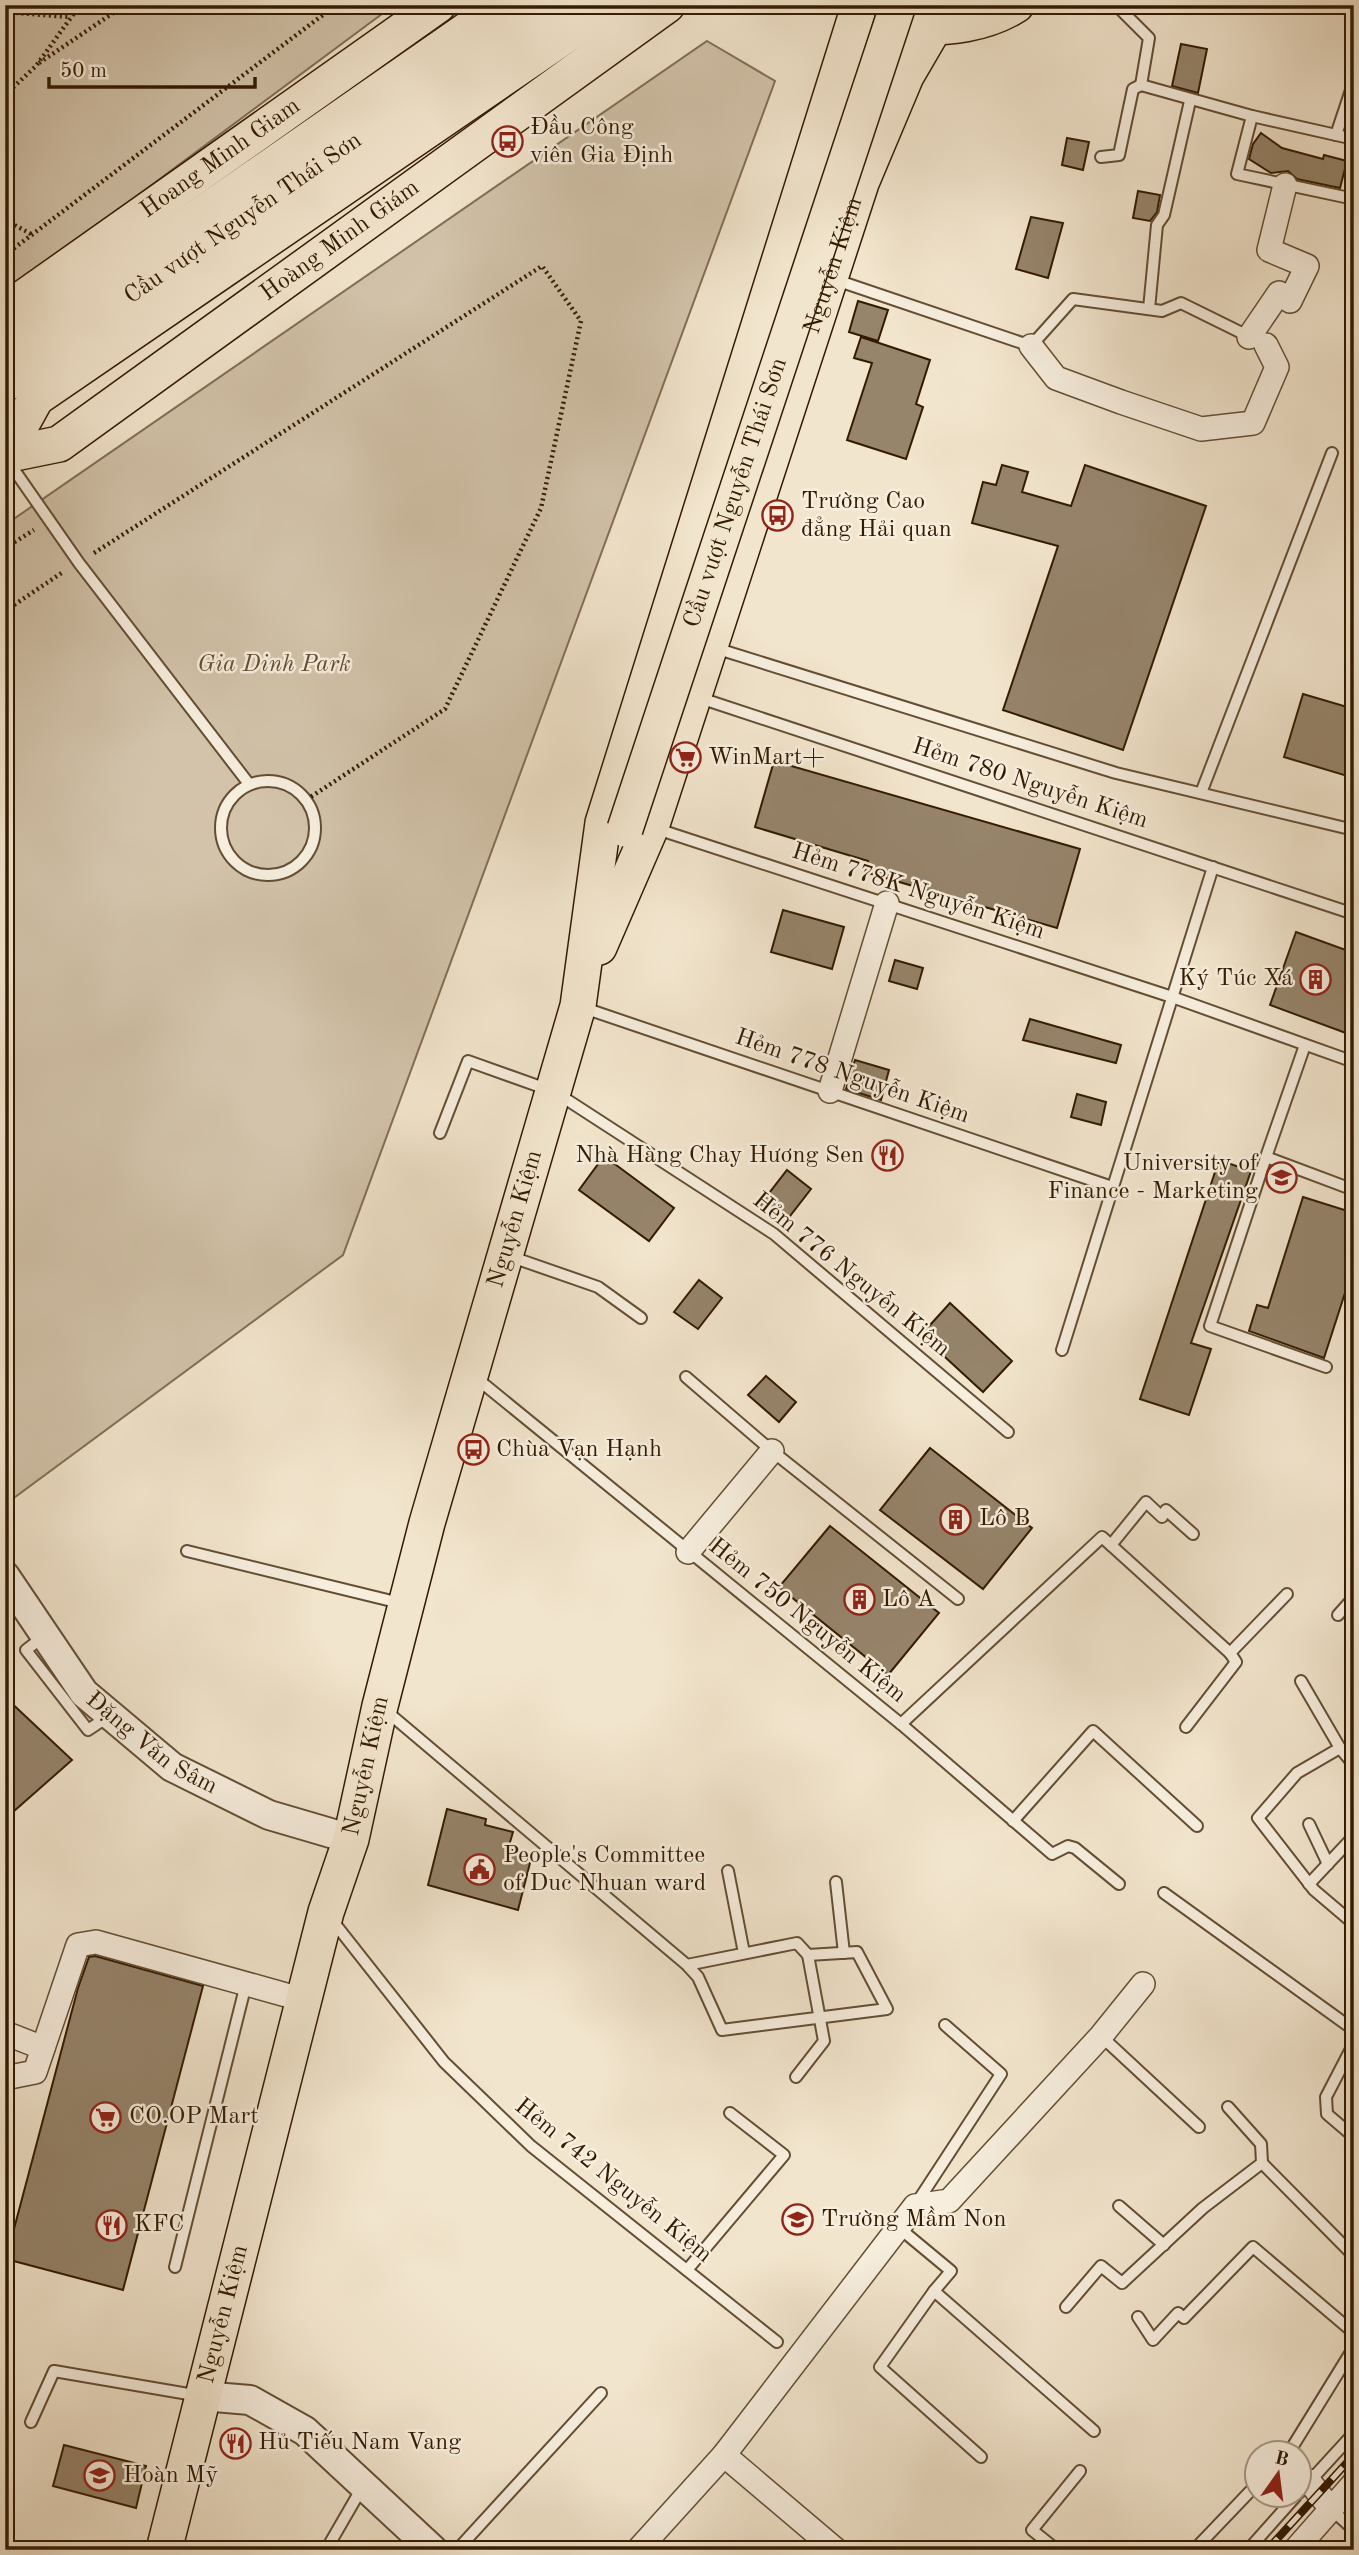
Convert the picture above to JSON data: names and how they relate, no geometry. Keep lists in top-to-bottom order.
{
  "streets": {
    "main road": [
      "Hoang Minh Giam",
      "Cầu vượt Nguyễn Thái Sơn",
      "Hoàng Minh Giám",
      "Nguyễn Kiệm"
    ],
    "street": ["Đặng Văn Sâm"],
    "lane": [
      "Hẻm 780 Nguyễn Kiệm",
      "Hẻm 778K Nguyễn Kiệm",
      "Hẻm 778 Nguyễn Kiệm",
      "Hẻm 776 Nguyễn Kiệm",
      "Hẻm 750 Nguyễn Kiệm",
      "Hẻm 742 Nguyễn Kiệm"
    ]
  },
  "crossings": [
    ["Cầu vượt Nguyễn Thái Sơn", "Nguyễn Kiệm"],
    ["Cầu vượt Nguyễn Thái Sơn", "Hẻm 778K Nguyễn Kiệm"],
    ["Cầu vượt Nguyễn Thái Sơn", "Hẻm 778 Nguyễn Kiệm"],
    ["Nguyễn Kiệm", "Hẻm 780 Nguyễn Kiệm"],
    ["Nguyễn Kiệm", "Hẻm 778K Nguyễn Kiệm"],
    ["Nguyễn Kiệm", "Hẻm 778 Nguyễn Kiệm"],
    ["Nguyễn Kiệm", "Hẻm 776 Nguyễn Kiệm"],
    ["Nguyễn Kiệm", "Hẻm 750 Nguyễn Kiệm"],
    ["Nguyễn Kiệm", "Đặng Văn Sâm"],
    ["Nguyễn Kiệm", "Hẻm 742 Nguyễn Kiệm"]
  ],
  "parks": ["Gia Dinh Park"],
  "places": {
    "bus stop": ["Đầu Công viên Gia Định", "Trường Cao đẳng Hải quan", "Chùa Vạn Hạnh"],
    "supermarket": ["WinMart+", "CO.OP Mart"],
    "building": ["Ký Túc Xá", "Lô B", "Lô A"],
    "restaurant": ["Nhà Hàng Chay Hương Sen", "KFC", "Hủ Tiếu Nam Vang"],
    "school or university": ["University of Finance - Marketing", "Trường Mầm Non", "Hoàn Mỹ"],
    "public building": ["People's Committee of Duc Nhuan ward"]
  },
  "scale_bar": "50 m",
  "north": "top"
}
